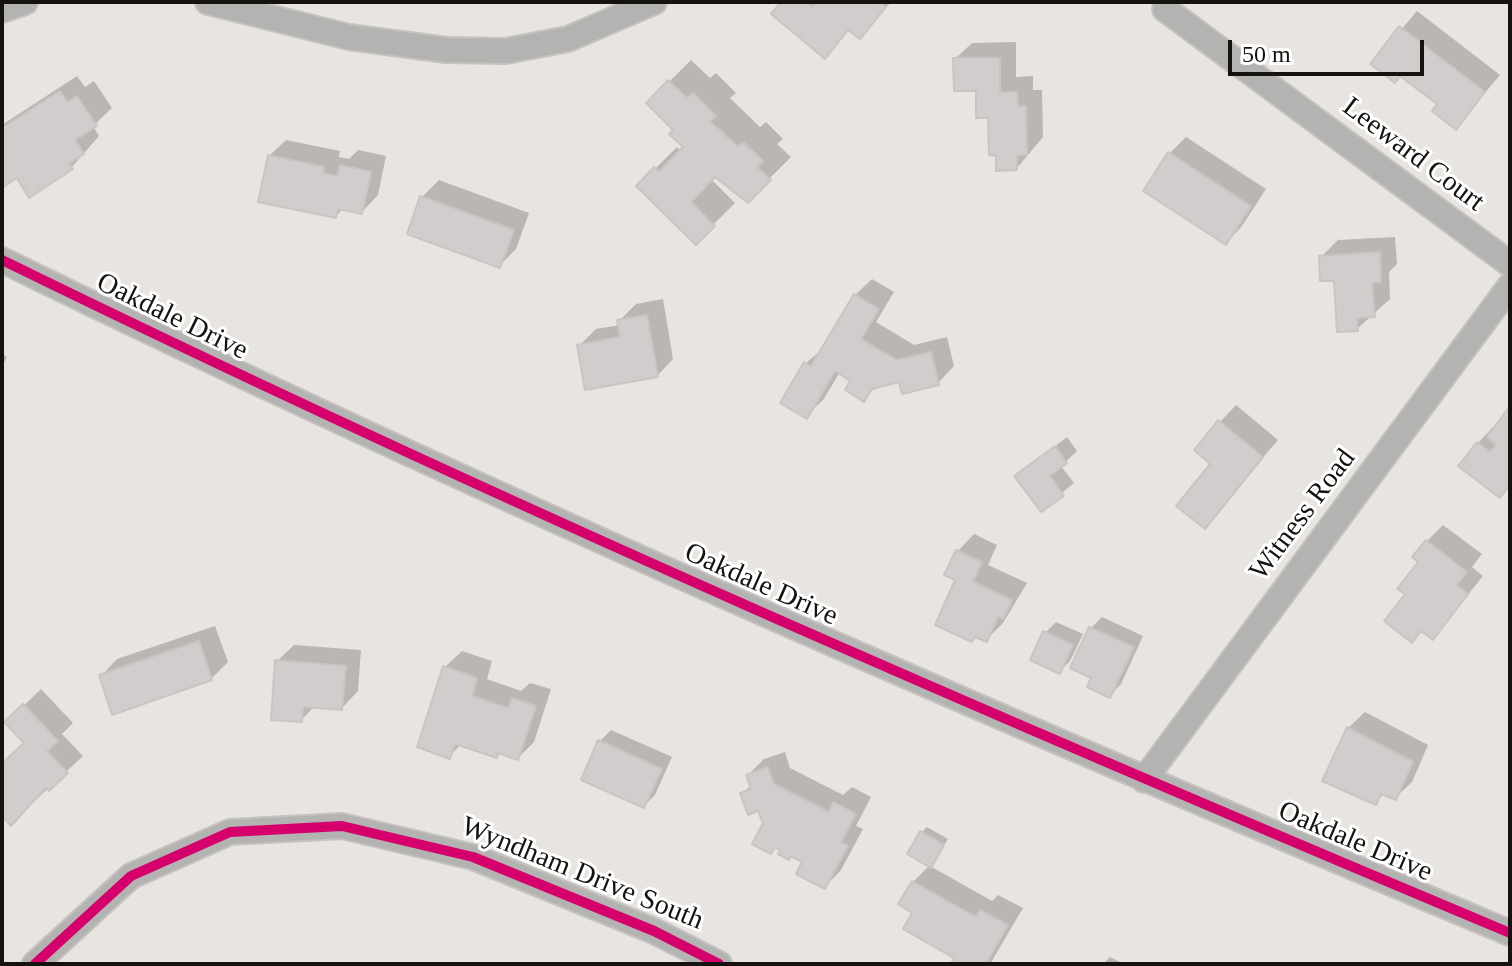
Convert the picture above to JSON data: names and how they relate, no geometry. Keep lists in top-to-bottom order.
{
  "streets": {
    "street": [
      "Leeward Court",
      "Oakdale Drive",
      "Witness Road",
      "Wyndham Drive South"
    ]
  },
  "crossings": [
    ["Oakdale Drive", "Witness Road"]
  ],
  "scale_bar": "50 m"
}
